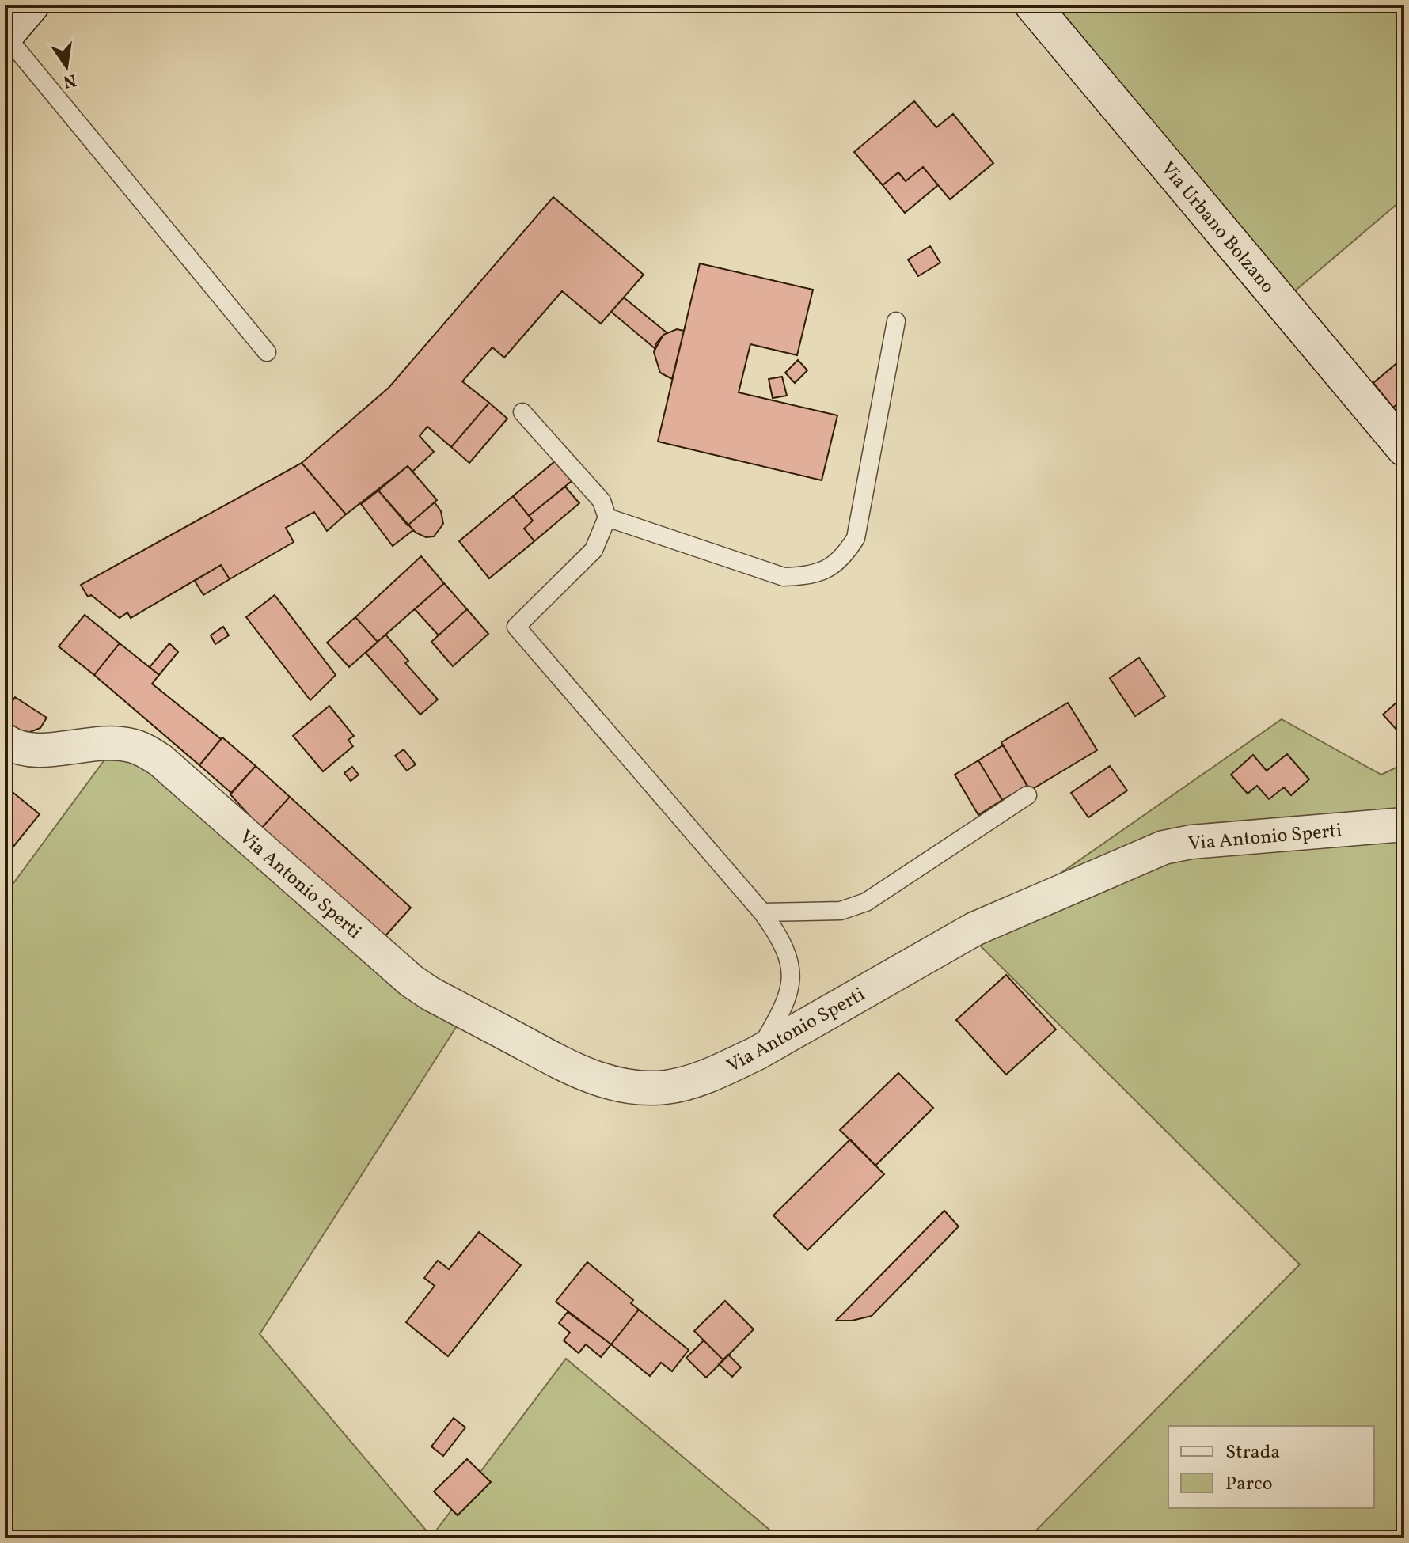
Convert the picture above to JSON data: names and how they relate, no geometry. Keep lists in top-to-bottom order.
{
  "streets": {
    "street": ["Via Urbano Bolzano", "Via Antonio Sperti"]
  },
  "legend": ["Strada", "Parco"],
  "north": "bottom"
}
